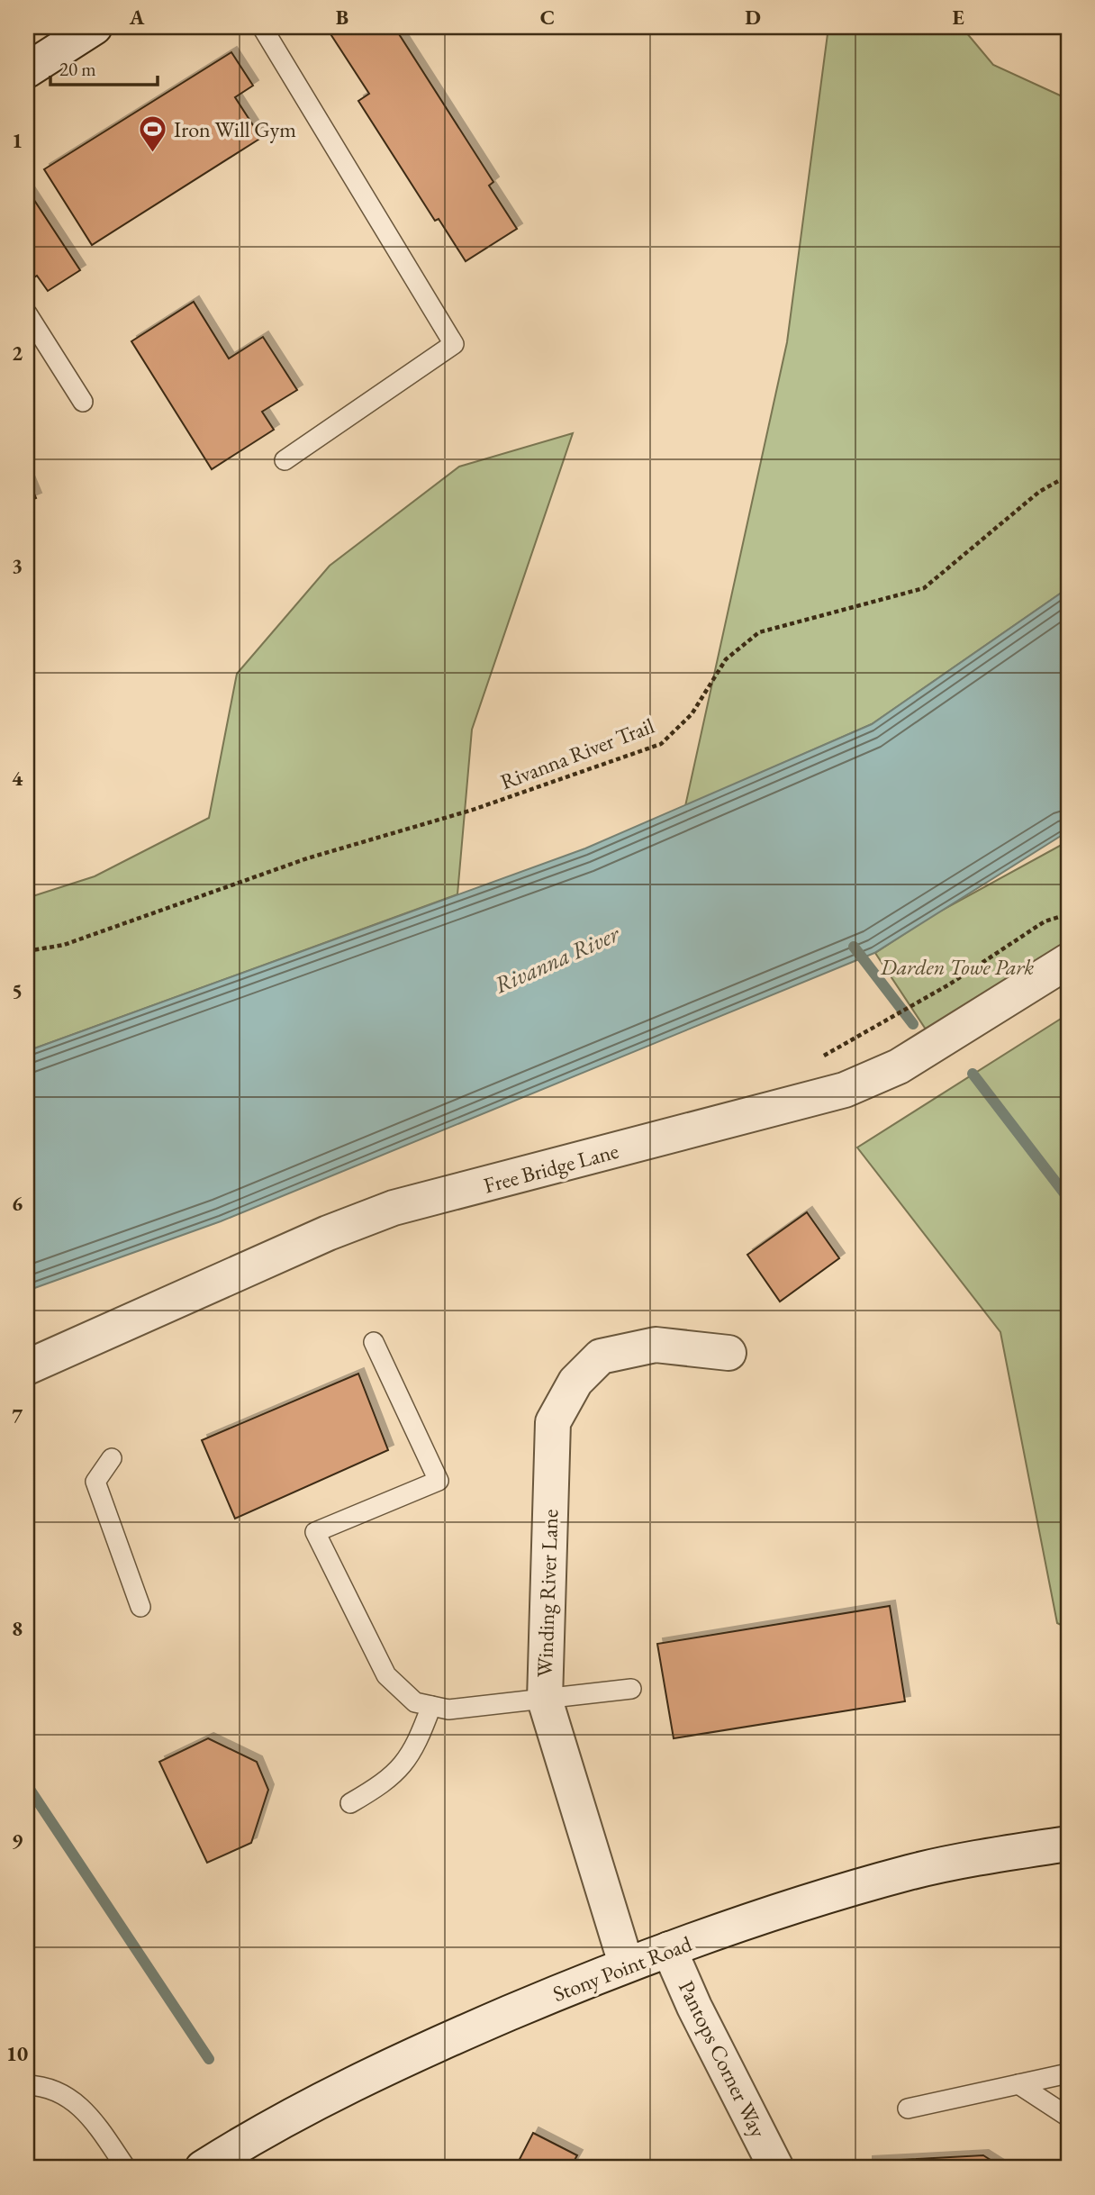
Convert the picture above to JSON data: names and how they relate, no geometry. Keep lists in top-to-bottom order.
{
  "streets": {
    "street": [
      "Free Bridge Lane",
      "Winding River Lane",
      "Stony Point Road",
      "Pantops Corner Way"
    ],
    "path": ["Rivanna River Trail"]
  },
  "crossings": [
    ["Winding River Lane", "Stony Point Road"],
    ["Stony Point Road", "Pantops Corner Way"]
  ],
  "water": ["Rivanna River"],
  "parks": ["Darden Towe Park"],
  "places": {
    "sports": ["Iron Will Gym"]
  },
  "scale_bar": "20 m",
  "grid": {
    "columns": [
      "A",
      "B",
      "C",
      "D",
      "E"
    ],
    "rows": [
      "1",
      "2",
      "3",
      "4",
      "5",
      "6",
      "7",
      "8",
      "9",
      "10"
    ]
  }
}
